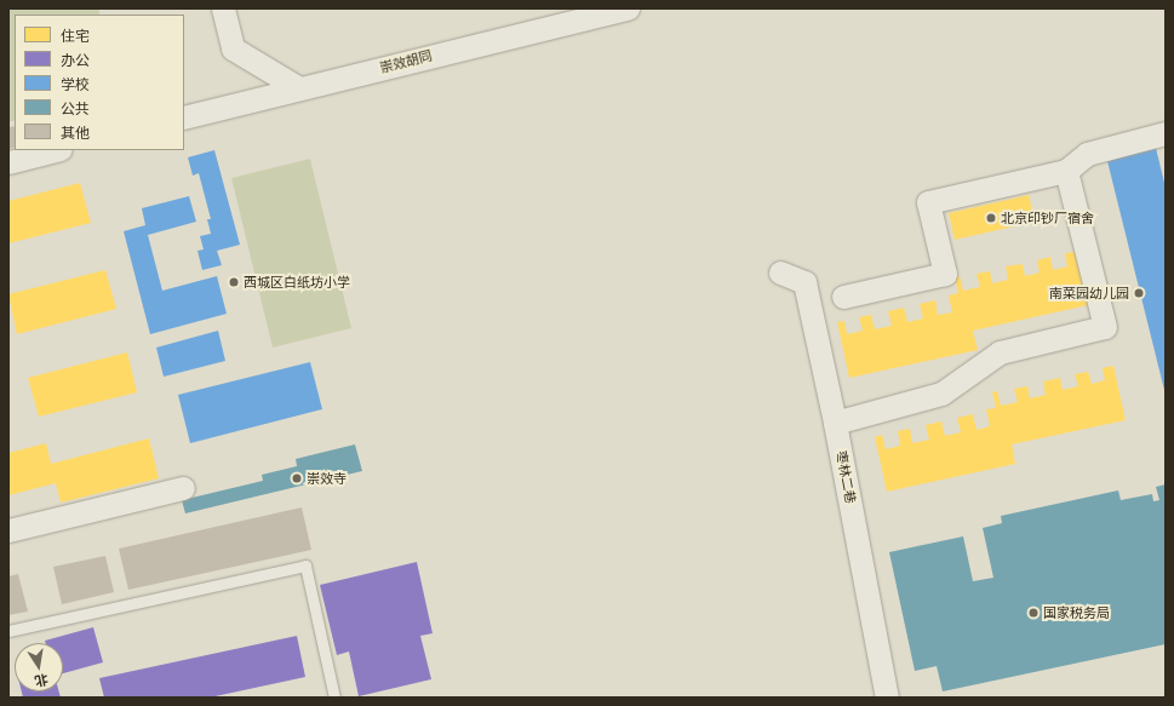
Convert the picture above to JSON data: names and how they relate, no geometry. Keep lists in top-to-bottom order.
{
  "streets": {
    "street": ["崇效胡同", "枣林二巷"]
  },
  "places": [
    "北京印钞厂宿舍",
    "西城区白纸坊小学",
    "南菜园幼儿园",
    "崇效寺",
    "国家税务局"
  ],
  "legend": [
    "住宅",
    "办公",
    "学校",
    "公共",
    "其他"
  ],
  "north": "bottom"
}
